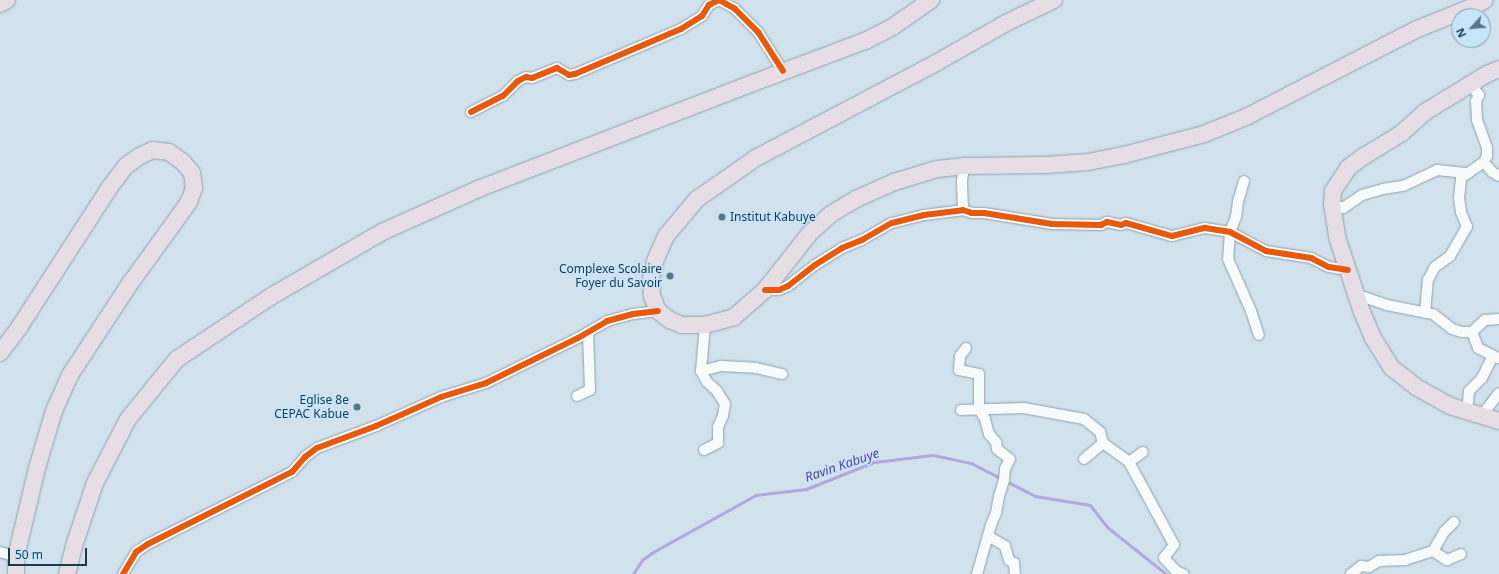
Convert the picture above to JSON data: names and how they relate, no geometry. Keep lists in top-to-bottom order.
{
  "water": ["Ravin Kabuye"],
  "places": ["Institut Kabuye", "Complexe Scolaire Foyer du Savoir", "Eglise 8e CEPAC Kabue"],
  "scale_bar": "50 m",
  "north": "bottom left"
}
